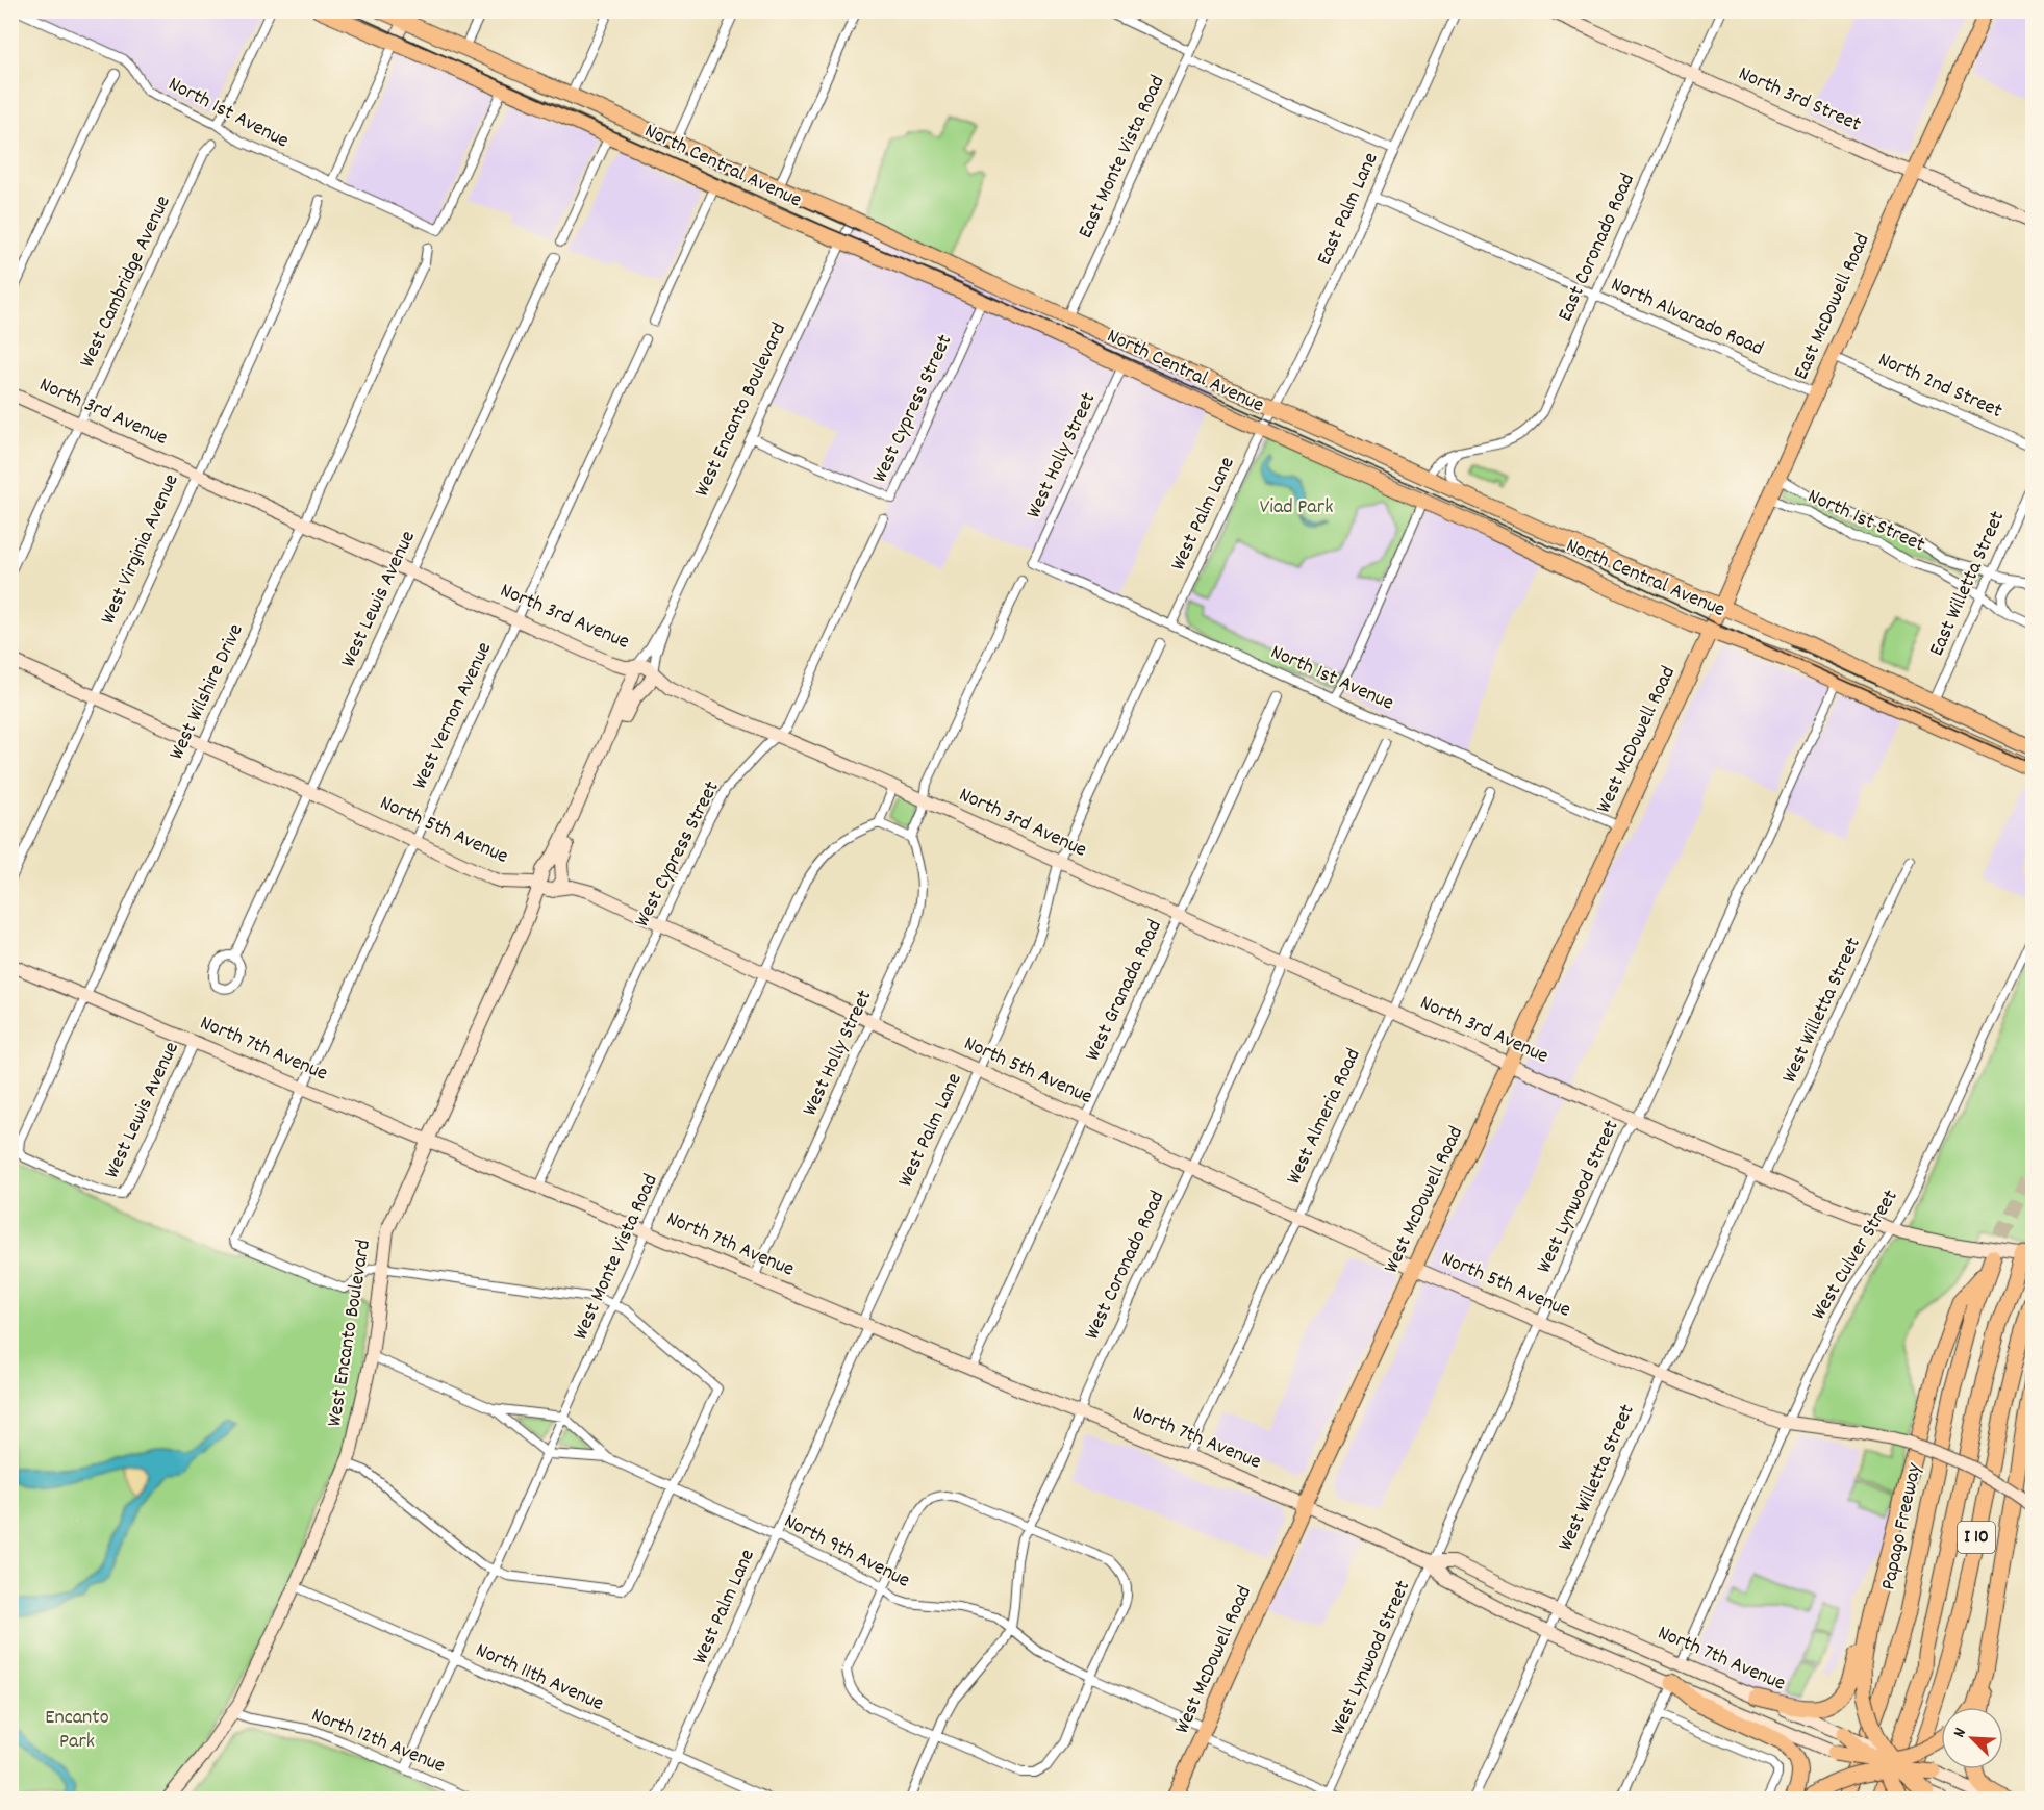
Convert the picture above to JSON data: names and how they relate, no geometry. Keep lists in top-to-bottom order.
{
  "streets": {
    "highway": ["Papago Freeway", "I 10"],
    "main road": ["North Central Avenue", "East McDowell Road", "West McDowell Road"],
    "street": [
      "North 3rd Street",
      "North 1st Avenue",
      "East Monte Vista Road",
      "East Palm Lane",
      "East Coronado Road",
      "West Cambridge Avenue",
      "North Alvarado Road",
      "North 2nd Street",
      "West Cypress Street",
      "West Encanto Boulevard",
      "North 3rd Avenue",
      "West Holly Street",
      "West Palm Lane",
      "North 1st Street",
      "West Virginia Avenue",
      "East Willetta Street",
      "West Lewis Avenue",
      "West Wilshire Drive",
      "West Vernon Avenue",
      "North 5th Avenue",
      "West Granada Road",
      "West Willetta Street",
      "North 7th Avenue",
      "West Almeria Road",
      "West Lynwood Street",
      "West Culver Street",
      "West Monte Vista Road",
      "West Coronado Road",
      "North 9th Avenue",
      "North 11th Avenue",
      "North 12th Avenue"
    ]
  },
  "crossings": [
    ["North 3rd Street", "East Coronado Road"],
    ["North 3rd Street", "East McDowell Road"],
    ["North 1st Avenue", "North Central Avenue"],
    ["North 1st Avenue", "West Holly Street"],
    ["North 1st Avenue", "West Palm Lane"],
    ["North 1st Avenue", "West McDowell Road"],
    ["East Monte Vista Road", "North Central Avenue"],
    ["North Central Avenue", "East Palm Lane"],
    ["North Central Avenue", "East Coronado Road"],
    ["North Central Avenue", "East McDowell Road"],
    ["North Central Avenue", "West Cypress Street"],
    ["North Central Avenue", "West Encanto Boulevard"],
    ["North Central Avenue", "West Holly Street"],
    ["North Central Avenue", "West Palm Lane"],
    ["North Central Avenue", "East Willetta Street"],
    ["North Central Avenue", "West McDowell Road"],
    ["North Central Avenue", "West Lynwood Street"],
    ["East Palm Lane", "North Alvarado Road"],
    ["East Palm Lane", "West Palm Lane"],
    ["East Coronado Road", "North Alvarado Road"],
    ["West Cambridge Avenue", "North 3rd Avenue"],
    ["East McDowell Road", "North Alvarado Road"],
    ["East McDowell Road", "North 2nd Street"],
    ["East McDowell Road", "North 1st Street"],
    ["East McDowell Road", "West McDowell Road"],
    ["West Cypress Street", "West Encanto Boulevard"],
    ["West Cypress Street", "North 3rd Avenue"],
    ["West Cypress Street", "North 5th Avenue"],
    ["West Cypress Street", "North 7th Avenue"],
    ["West Encanto Boulevard", "North 3rd Avenue"],
    ["West Encanto Boulevard", "West Vernon Avenue"],
    ["West Encanto Boulevard", "North 5th Avenue"],
    ["West Encanto Boulevard", "North 7th Avenue"],
    ["West Encanto Boulevard", "North 11th Avenue"],
    ["West Encanto Boulevard", "North 12th Avenue"],
    ["North 3rd Avenue", "West Palm Lane"],
    ["North 3rd Avenue", "West Virginia Avenue"],
    ["North 3rd Avenue", "West Lewis Avenue"],
    ["North 3rd Avenue", "West Wilshire Drive"],
    ["North 3rd Avenue", "West Vernon Avenue"],
    ["North 3rd Avenue", "West McDowell Road"],
    ["North 3rd Avenue", "West Granada Road"],
    ["North 3rd Avenue", "West Willetta Street"],
    ["North 3rd Avenue", "West Almeria Road"],
    ["North 3rd Avenue", "West Lynwood Street"],
    ["North 3rd Avenue", "West Culver Street"],
    ["North 3rd Avenue", "West Coronado Road"],
    ["West Holly Street", "North 5th Avenue"],
    ["West Holly Street", "North 7th Avenue"],
    ["West Palm Lane", "North 5th Avenue"],
    ["West Palm Lane", "North 7th Avenue"],
    ["West Palm Lane", "North 9th Avenue"],
    ["West Palm Lane", "North 11th Avenue"],
    ["North 1st Street", "East Willetta Street"],
    ["West Virginia Avenue", "North 5th Avenue"],
    ["West Lewis Avenue", "West Wilshire Drive"],
    ["West Lewis Avenue", "North 5th Avenue"],
    ["West Lewis Avenue", "North 7th Avenue"],
    ["West Wilshire Drive", "North 5th Avenue"],
    ["West Wilshire Drive", "North 7th Avenue"],
    ["West Vernon Avenue", "North 5th Avenue"],
    ["West Vernon Avenue", "North 7th Avenue"],
    ["West McDowell Road", "North 5th Avenue"],
    ["West McDowell Road", "North 7th Avenue"],
    ["West McDowell Road", "North 9th Avenue"],
    ["North 5th Avenue", "West Granada Road"],
    ["North 5th Avenue", "West Willetta Street"],
    ["North 5th Avenue", "West Almeria Road"],
    ["North 5th Avenue", "West Lynwood Street"],
    ["North 5th Avenue", "West Culver Street"],
    ["North 5th Avenue", "West Monte Vista Road"],
    ["North 5th Avenue", "West Coronado Road"],
    ["West Granada Road", "North 7th Avenue"],
    ["West Willetta Street", "North 7th Avenue"],
    ["North 7th Avenue", "West Almeria Road"],
    ["North 7th Avenue", "West Lynwood Street"],
    ["North 7th Avenue", "West Culver Street"],
    ["North 7th Avenue", "West Monte Vista Road"],
    ["North 7th Avenue", "West Coronado Road"],
    ["West Lynwood Street", "North 9th Avenue"],
    ["West Monte Vista Road", "North 9th Avenue"],
    ["West Monte Vista Road", "North 11th Avenue"],
    ["West Monte Vista Road", "North 12th Avenue"],
    ["West Coronado Road", "North 9th Avenue"]
  ],
  "parks": ["Viad Park", "Encanto Park"],
  "north": "top left"
}
